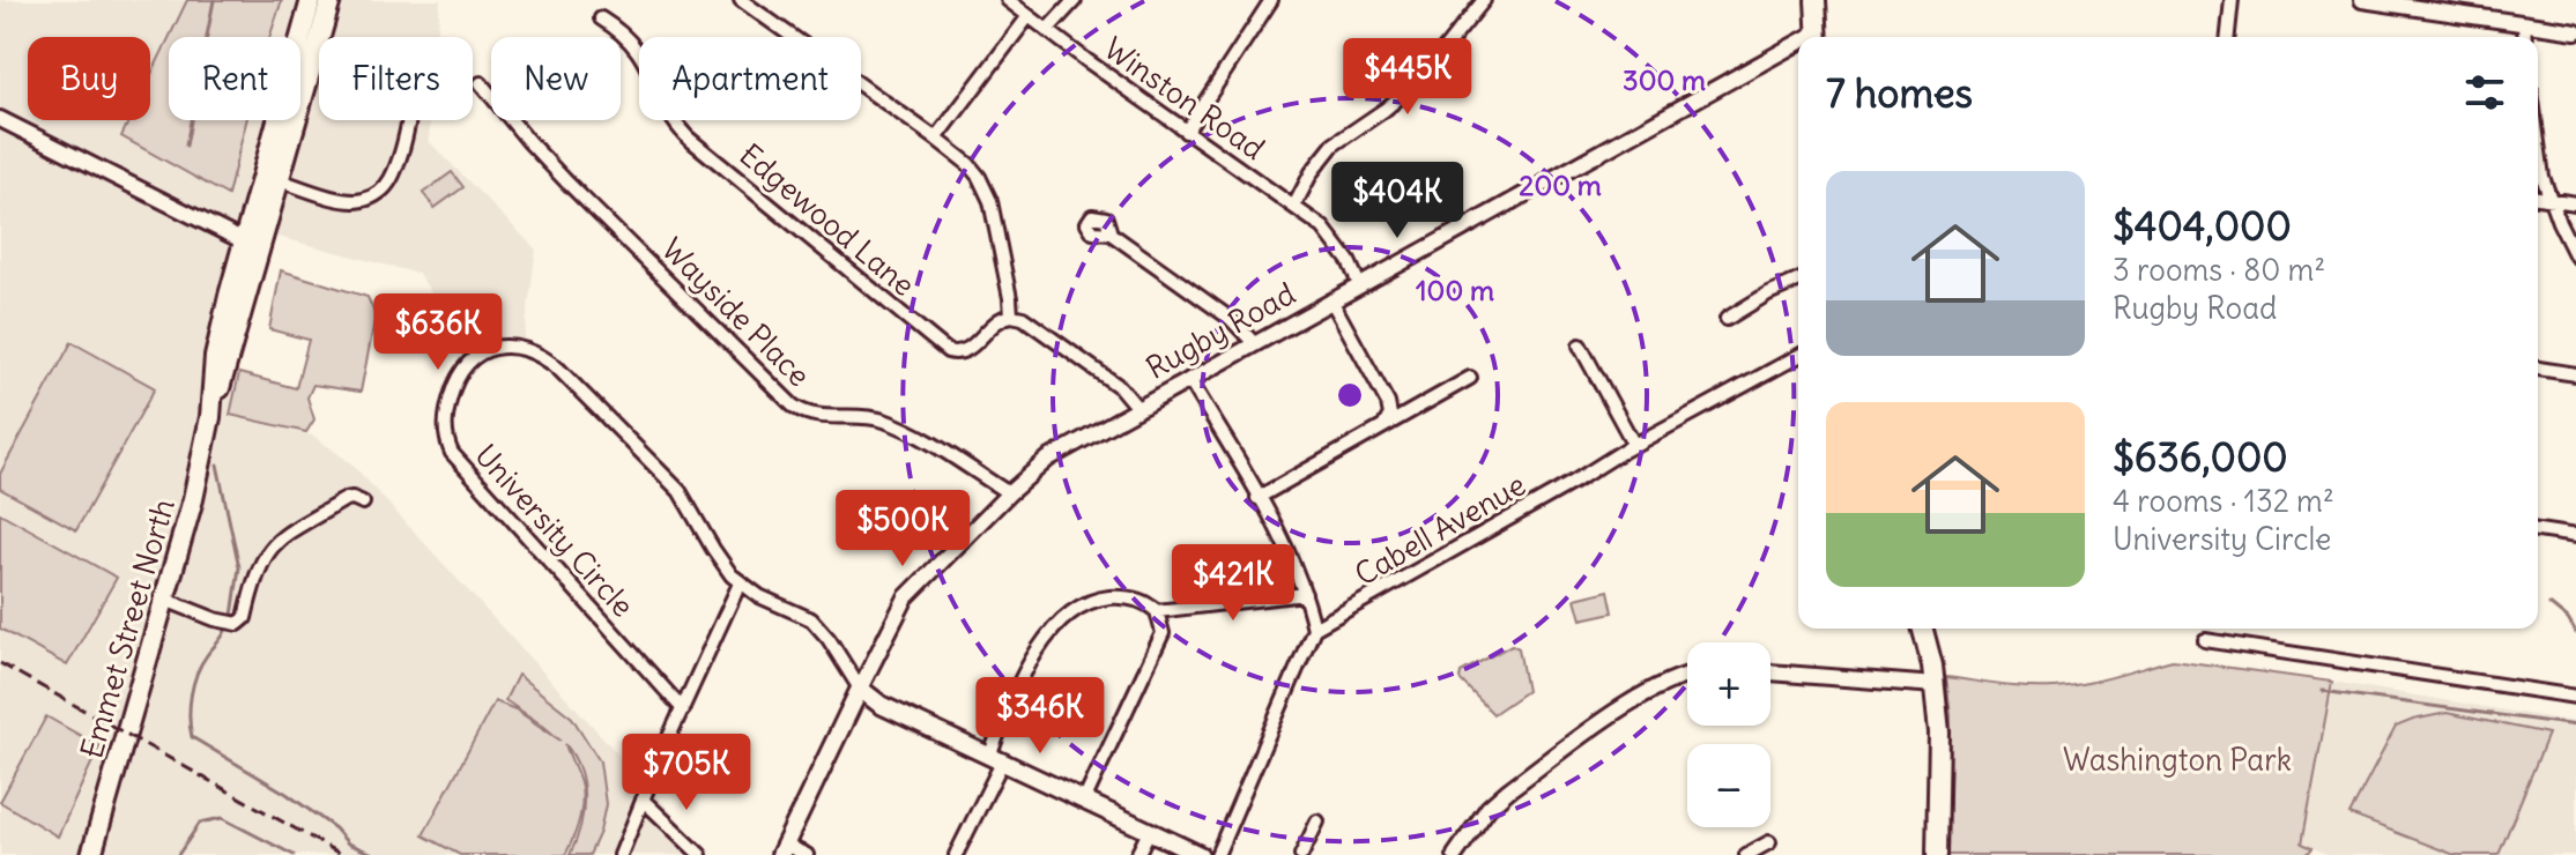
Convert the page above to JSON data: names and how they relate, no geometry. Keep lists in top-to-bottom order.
{
  "streets": {
    "main road": ["Rugby Road", "Emmet Street North"],
    "street": [
      "Winston Road",
      "Edgewood Lane",
      "Wayside Place",
      "Cabell Avenue",
      "University Circle"
    ]
  },
  "crossings": [
    ["Winston Road", "Rugby Road"],
    ["Wayside Place", "Rugby Road"],
    ["Rugby Road", "University Circle"]
  ],
  "parks": ["Washington Park"],
  "page": {
    "chip": [
      "Buy",
      "Rent",
      "Filters",
      "New",
      "Apartment"
    ],
    "heading": "7 homes",
    "price": [
      "$445K",
      "$404K",
      "$636K",
      "$500K",
      "$421K",
      "$346K",
      "$705K"
    ],
    "list": [
      {
        "name": "$404,000",
        "note": "3 rooms · 80 m² · Rugby Road"
      },
      {
        "name": "$636,000",
        "note": "4 rooms · 132 m² · University Circle"
      }
    ],
    "map_buttons": ["+", "−"]
  },
  "rings": ["300 m", "200 m", "100 m"]
}
